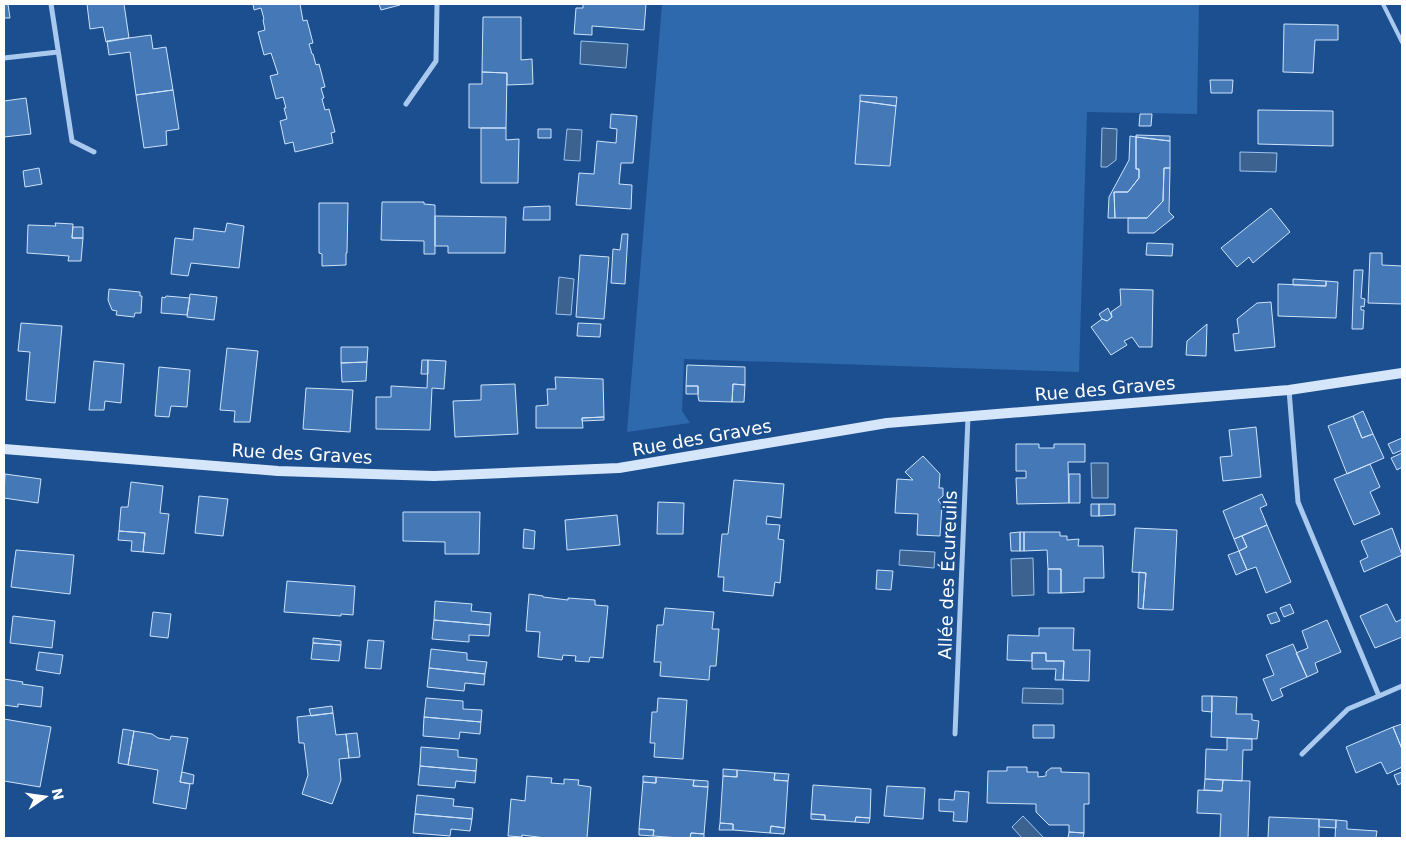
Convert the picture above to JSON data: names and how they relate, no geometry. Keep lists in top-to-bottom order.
{
  "streets": {
    "street": ["Rue des Graves", "Allée des Écureuils"]
  },
  "crossings": [
    ["Rue des Graves", "Allée des Écureuils"]
  ],
  "north": "right"
}
